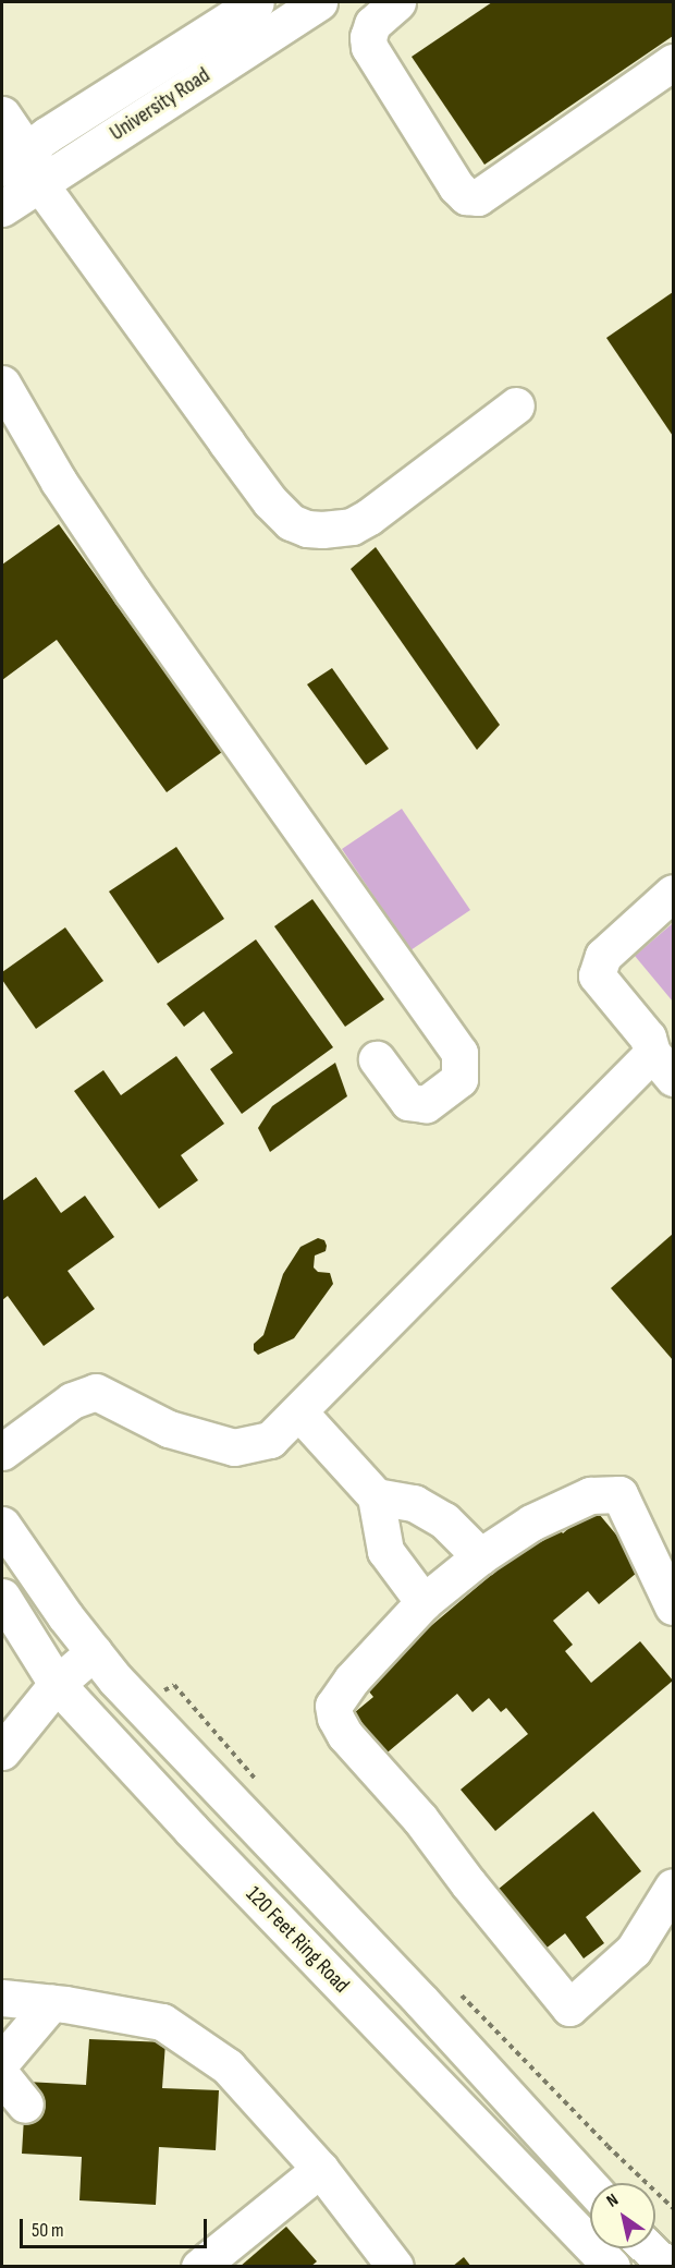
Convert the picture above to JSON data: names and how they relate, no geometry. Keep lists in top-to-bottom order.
{
  "streets": {
    "main road": ["University Road", "120 Feet Ring Road"]
  },
  "scale_bar": "50 m",
  "north": "top left"
}
